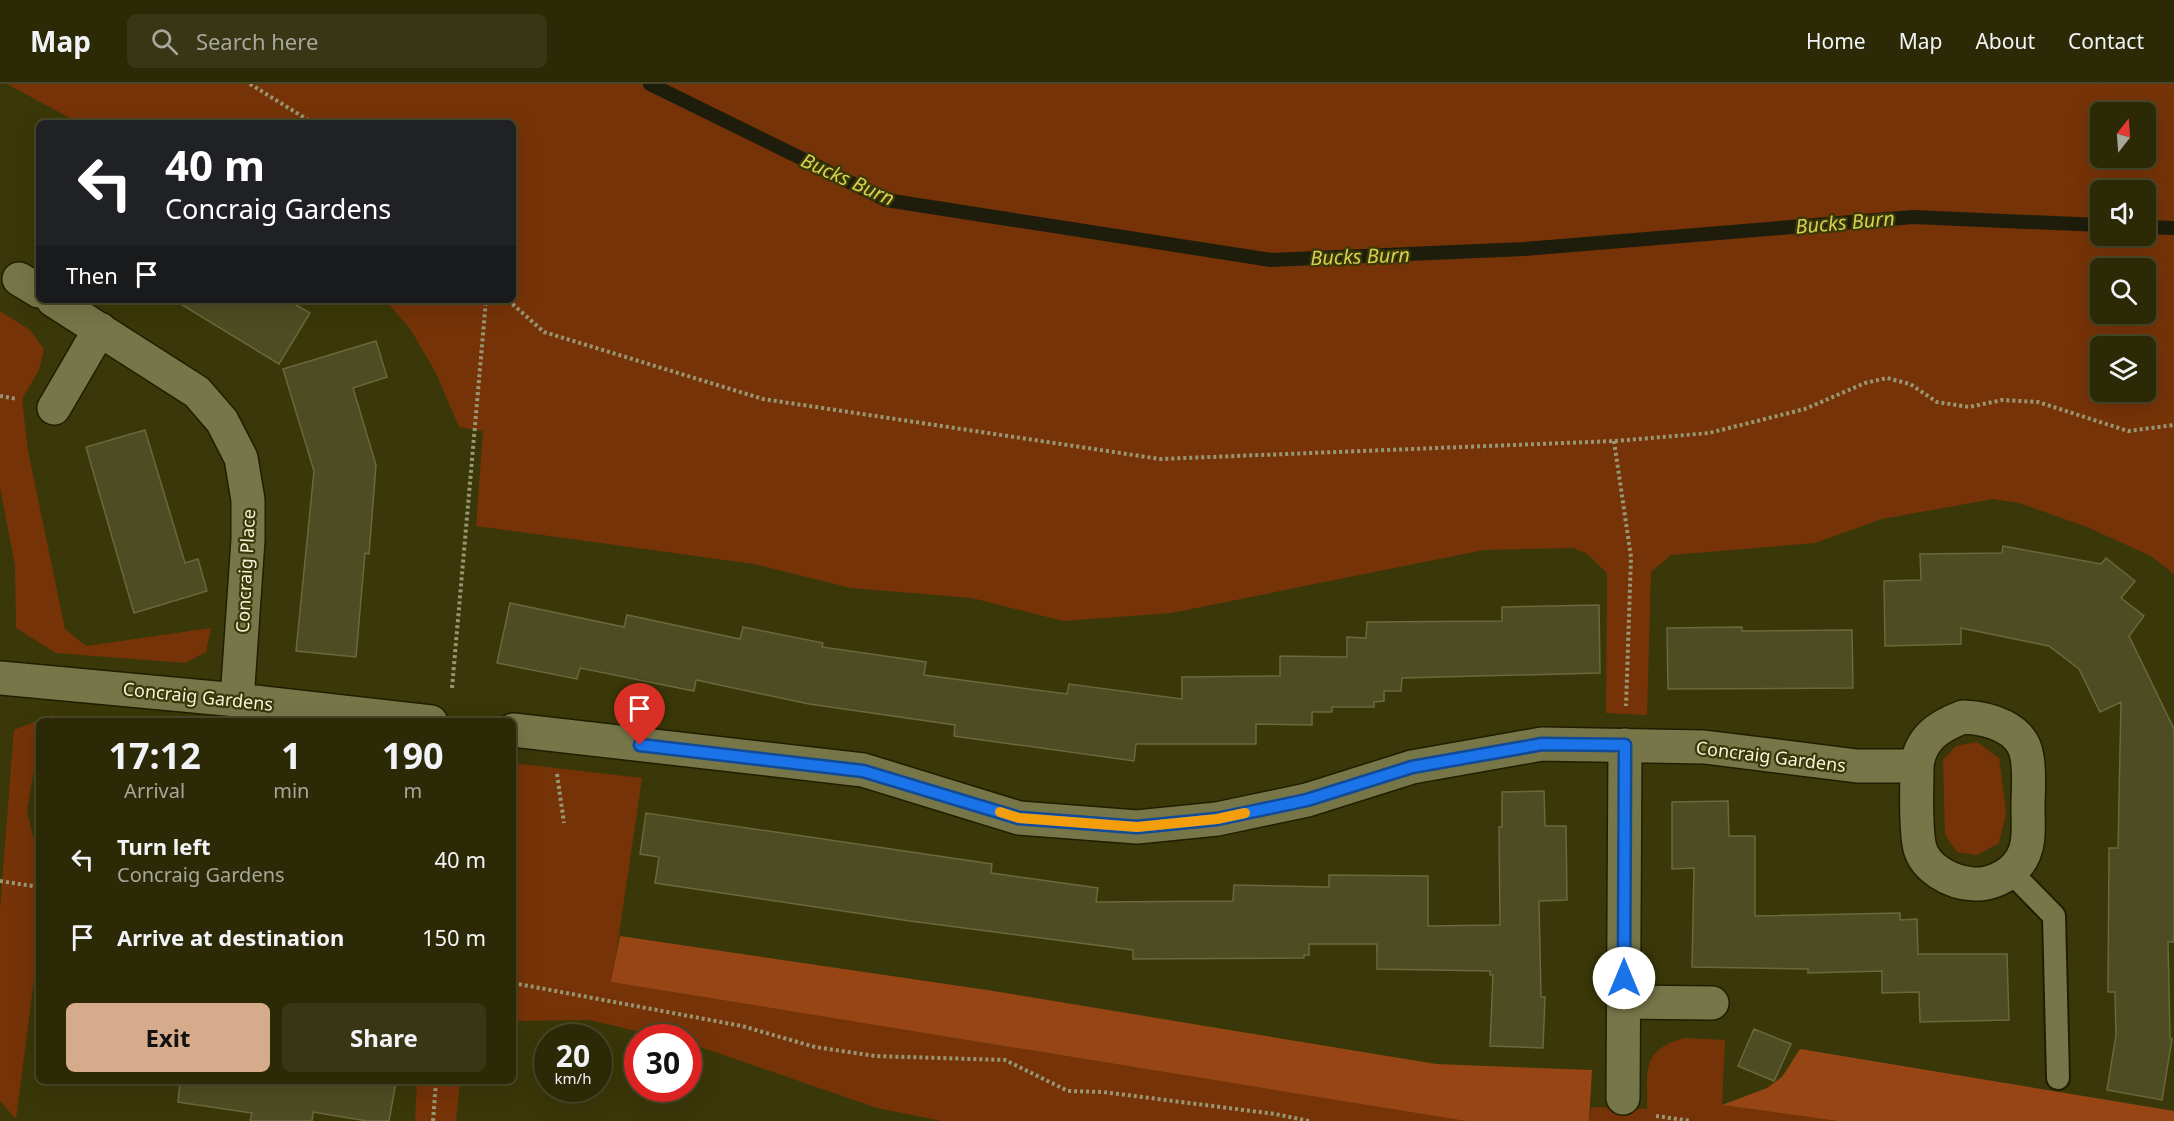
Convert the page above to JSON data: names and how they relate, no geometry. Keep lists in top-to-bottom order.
{
  "streets": {
    "street": ["Concraig Place", "Concraig Gardens"]
  },
  "crossings": [
    ["Concraig Place", "Concraig Gardens"]
  ],
  "water": ["Bucks Burn"],
  "north": "top",
  "page": {
    "header": "Map",
    "search": "Search here",
    "nav": [
      "Home",
      "Map",
      "About",
      "Contact"
    ],
    "turn": ["40 m", "Concraig Gardens"],
    "then": "Then",
    "eta": [
      "17:12",
      "Arrival",
      "1",
      "min",
      "190",
      "m"
    ],
    "list": [
      {
        "name": "Turn left",
        "note": "Concraig Gardens",
        "value": "40 m"
      },
      {
        "name": "Arrive at destination",
        "value": "150 m"
      }
    ],
    "buttons": ["Exit", "Share"],
    "speed": "20 km/h",
    "limit": "30"
  }
}
